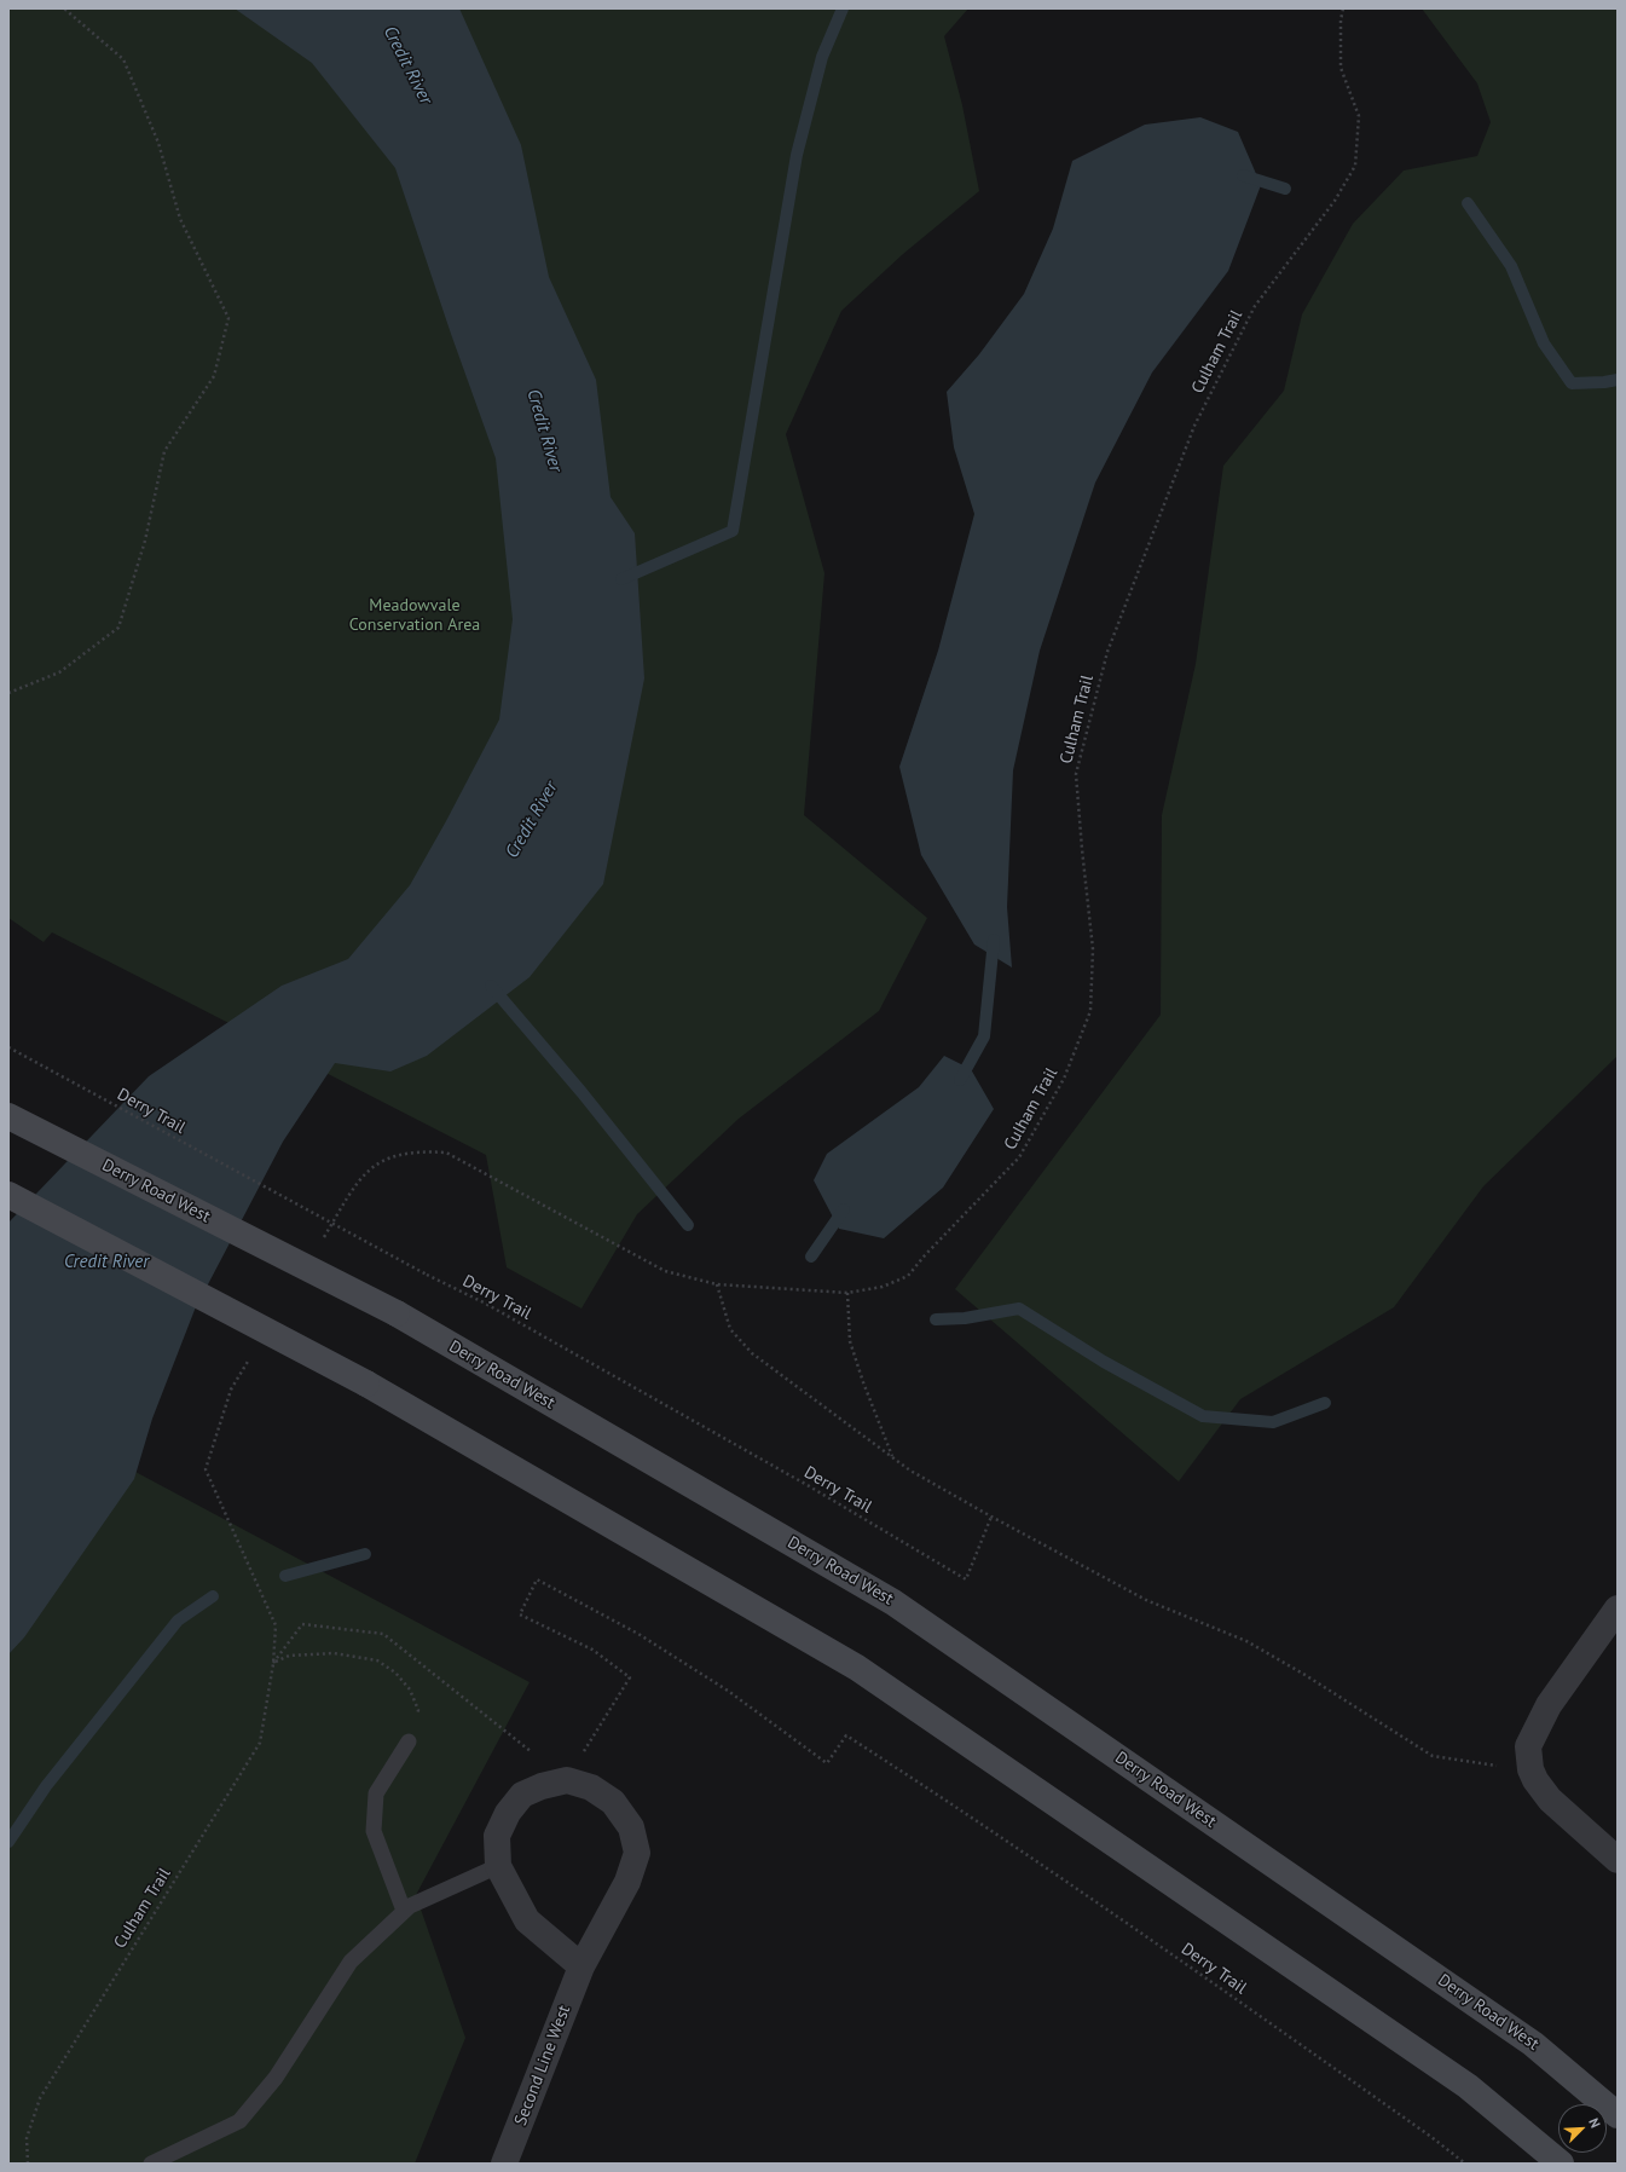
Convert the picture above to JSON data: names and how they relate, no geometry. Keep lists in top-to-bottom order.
{
  "streets": {
    "main road": ["Derry Road West"],
    "street": ["Second Line West"],
    "path": ["Culham Trail", "Derry Trail"]
  },
  "crossings": [
    ["Derry Trail", "Second Line West"]
  ],
  "water": ["Credit River"],
  "parks": ["Meadowvale Conservation Area"],
  "north": "top right"
}
